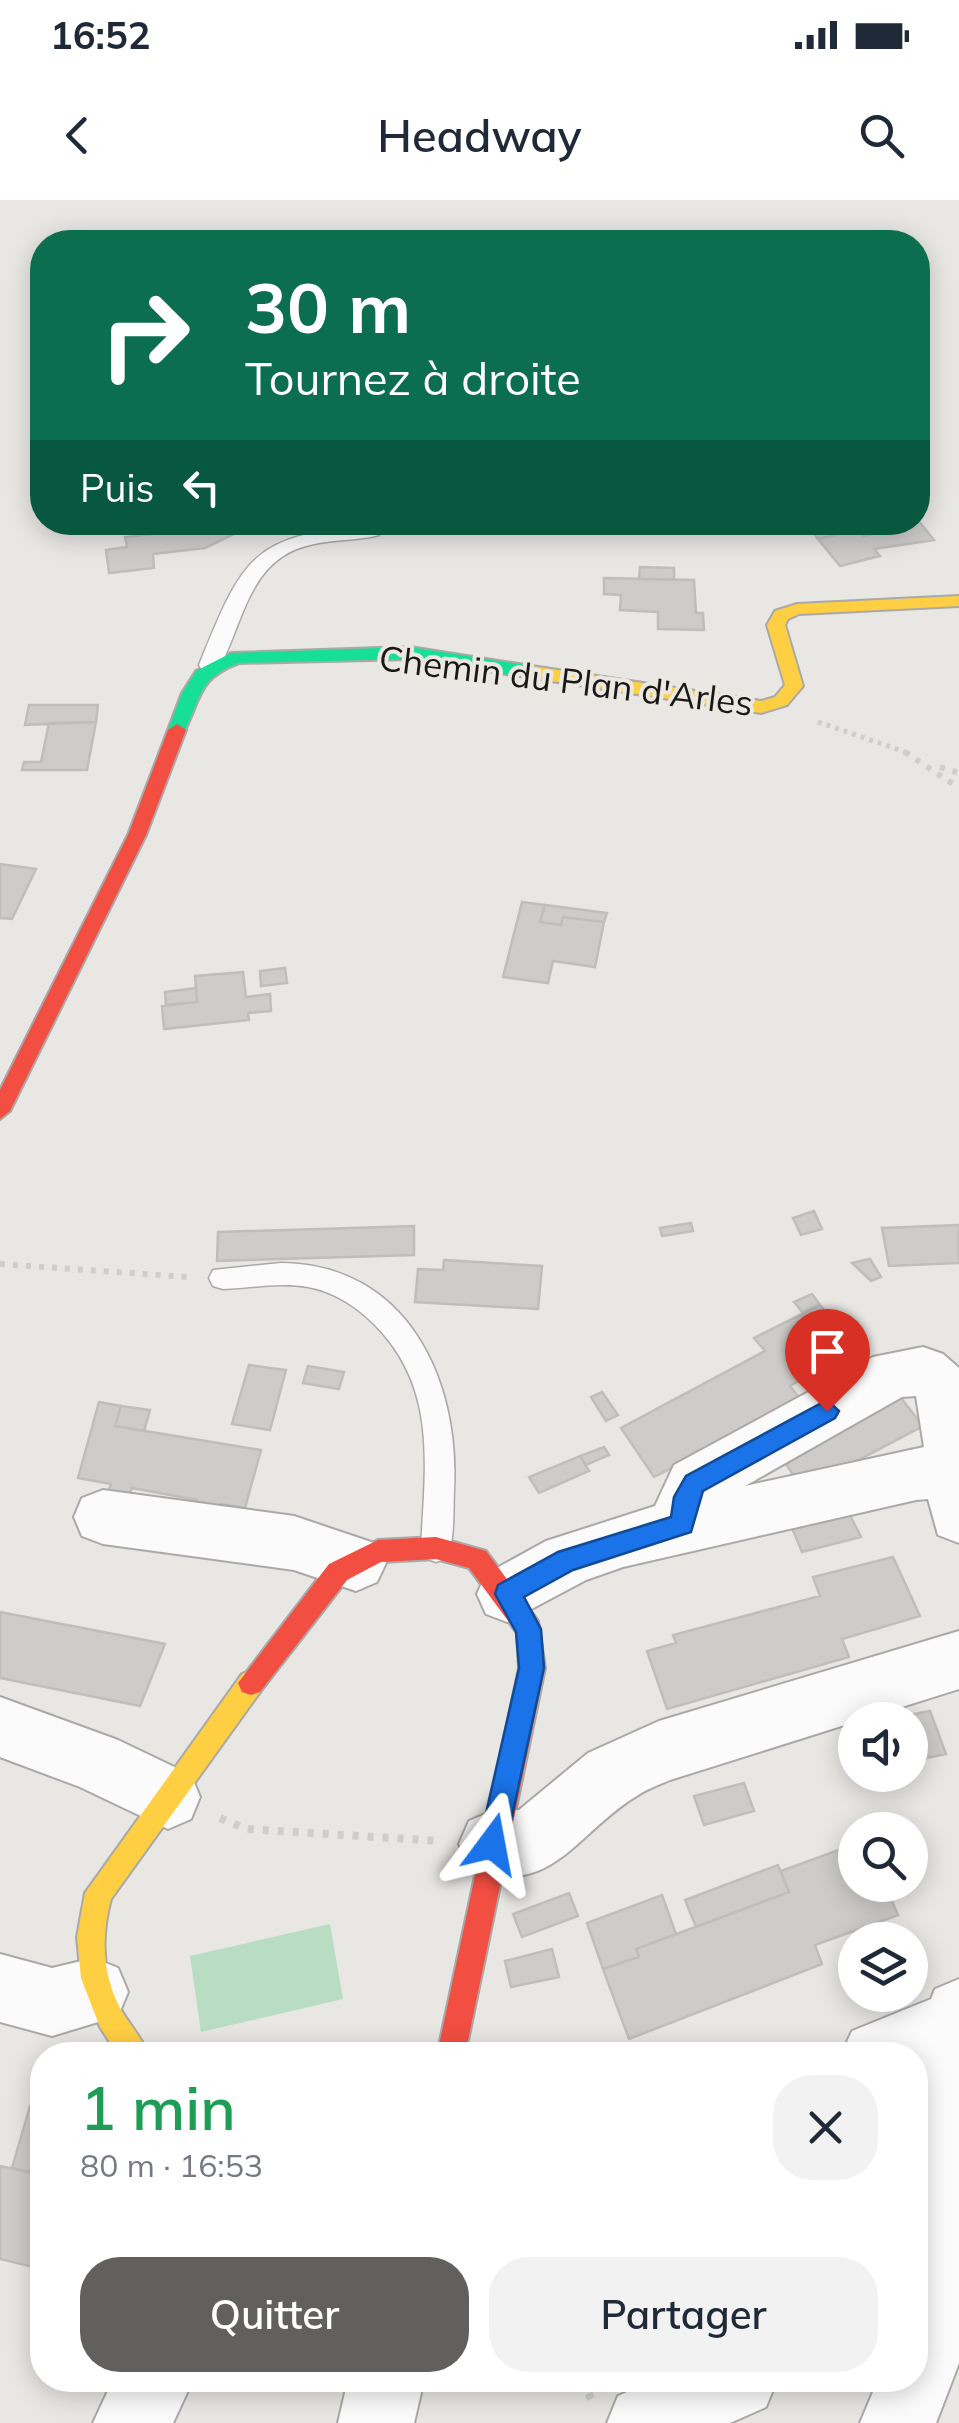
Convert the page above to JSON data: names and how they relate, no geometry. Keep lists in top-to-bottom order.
{
  "streets": {
    "street": ["Chemin du Plan d'Arles"]
  },
  "page": {
    "status": "16:52",
    "header": "Headway",
    "turn": ["30 m", "Tournez à droite"],
    "then": "Puis",
    "heading": ["1 min", "80 m · 16:53"],
    "buttons": ["Quitter", "Partager"]
  }
}
